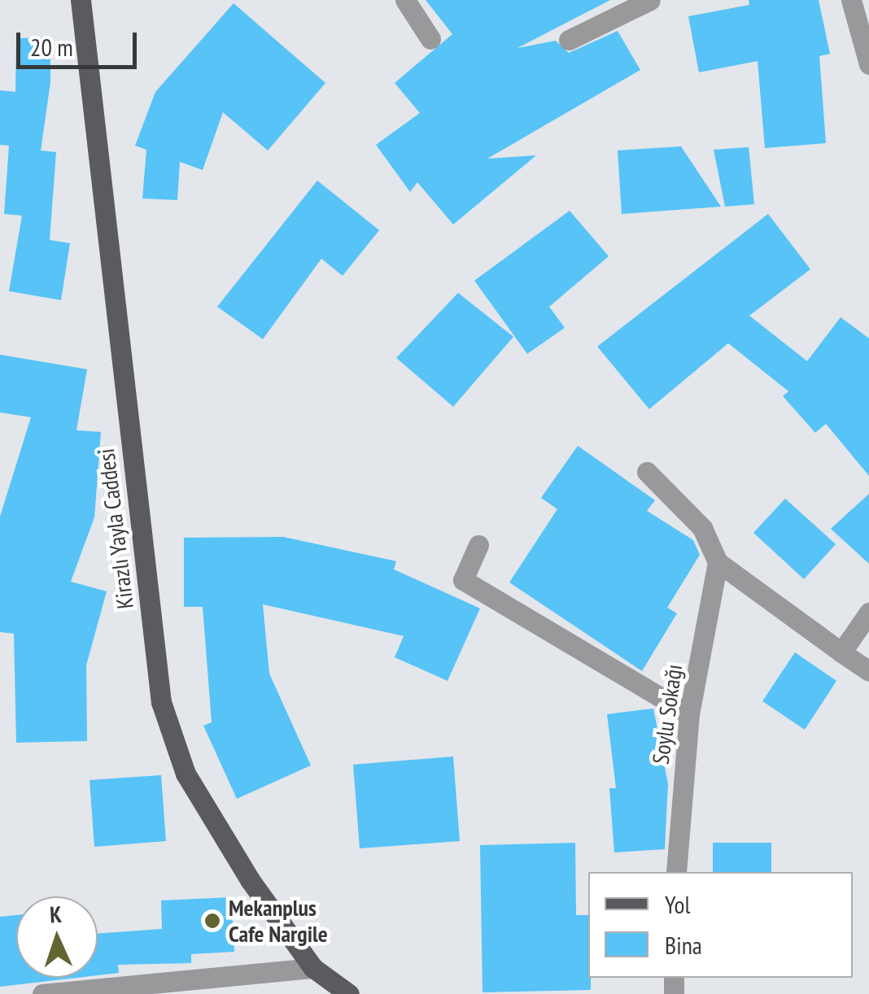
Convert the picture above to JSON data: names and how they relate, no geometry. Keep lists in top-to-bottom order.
{
  "streets": {
    "main road": ["Kirazlı Yayla Caddesi"],
    "street": ["Soylu Sokağı"]
  },
  "places": ["Mekanplus Cafe Nargile"],
  "legend": ["Yol", "Bina"],
  "scale_bar": "20 m",
  "north": "top"
}
